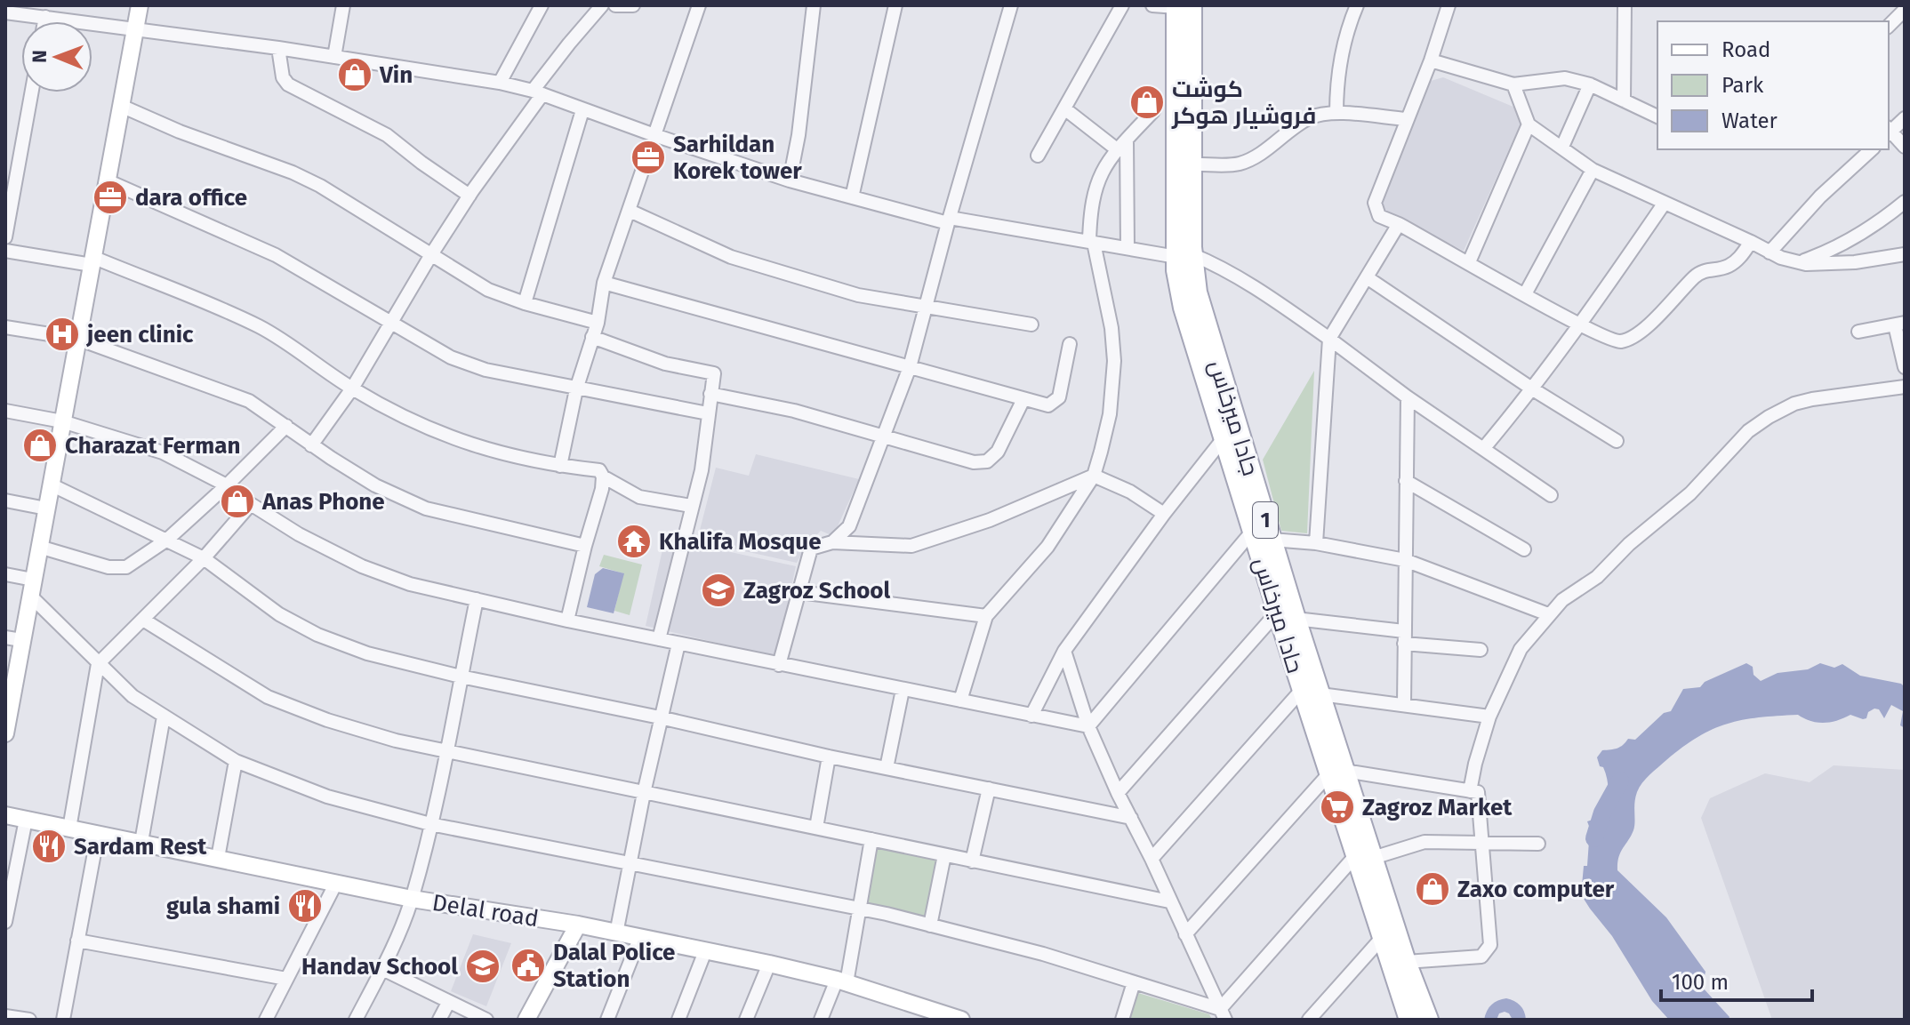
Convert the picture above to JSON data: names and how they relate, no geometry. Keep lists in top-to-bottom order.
{
  "streets": {
    "main road": [
      "جادا ميرخاس",
      "1",
      "حادا ميرخاس",
      "Delal road"
    ]
  },
  "crossings": [
    ["جادا ميرخاس", "حادا ميرخاس"]
  ],
  "places": {
    "shop": [
      "Vin",
      "كوشت فروشيار هوكر",
      "Charazat Ferman",
      "Anas Phone",
      "Zaxo computer"
    ],
    "office": ["Sarhildan Korek tower", "dara office"],
    "hospital": ["jeen clinic"],
    "temple": ["Khalifa Mosque"],
    "school or university": ["Zagroz School", "Handav School"],
    "supermarket": ["Zagroz Market"],
    "restaurant": ["Sardam Rest", "gula shami"],
    "public building": ["Dalal Police Station"]
  },
  "legend": ["Road", "Park", "Water"],
  "scale_bar": "100 m",
  "north": "left"
}
